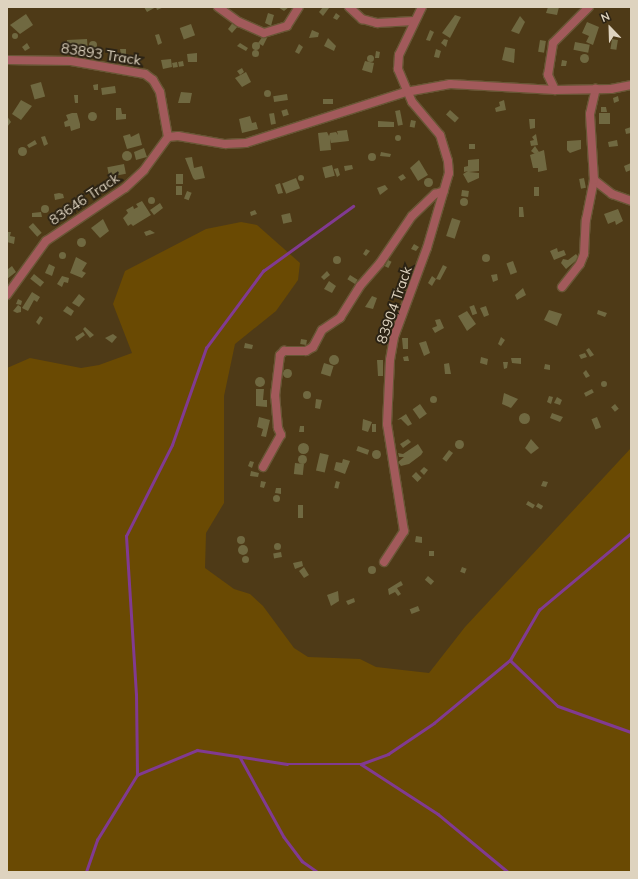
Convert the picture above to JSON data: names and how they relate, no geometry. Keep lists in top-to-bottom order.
{
  "streets": {
    "street": ["83893 Track", "83646 Track", "83904 Track"]
  },
  "crossings": [
    ["83893 Track", "83646 Track"]
  ],
  "north": "top left"
}
